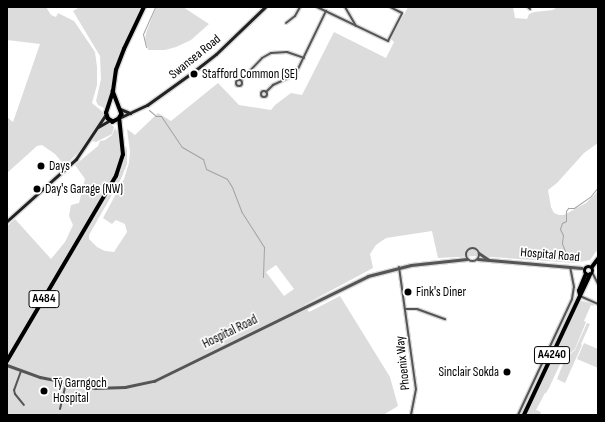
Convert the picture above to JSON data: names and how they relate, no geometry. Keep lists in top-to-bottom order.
{
  "streets": {
    "main road": ["Swansea Road", "A484", "A4240"],
    "street": ["Hospital Road", "Phoenix Way"]
  },
  "crossings": [
    ["Swansea Road", "A484"],
    ["Hospital Road", "Phoenix Way"]
  ],
  "places": [
    "Stafford Common (SE)",
    "Days",
    "Day's Garage (NW)",
    "Fink's Diner",
    "Sinclair Sokda",
    "Tŷ Garngoch Hospital"
  ]
}
